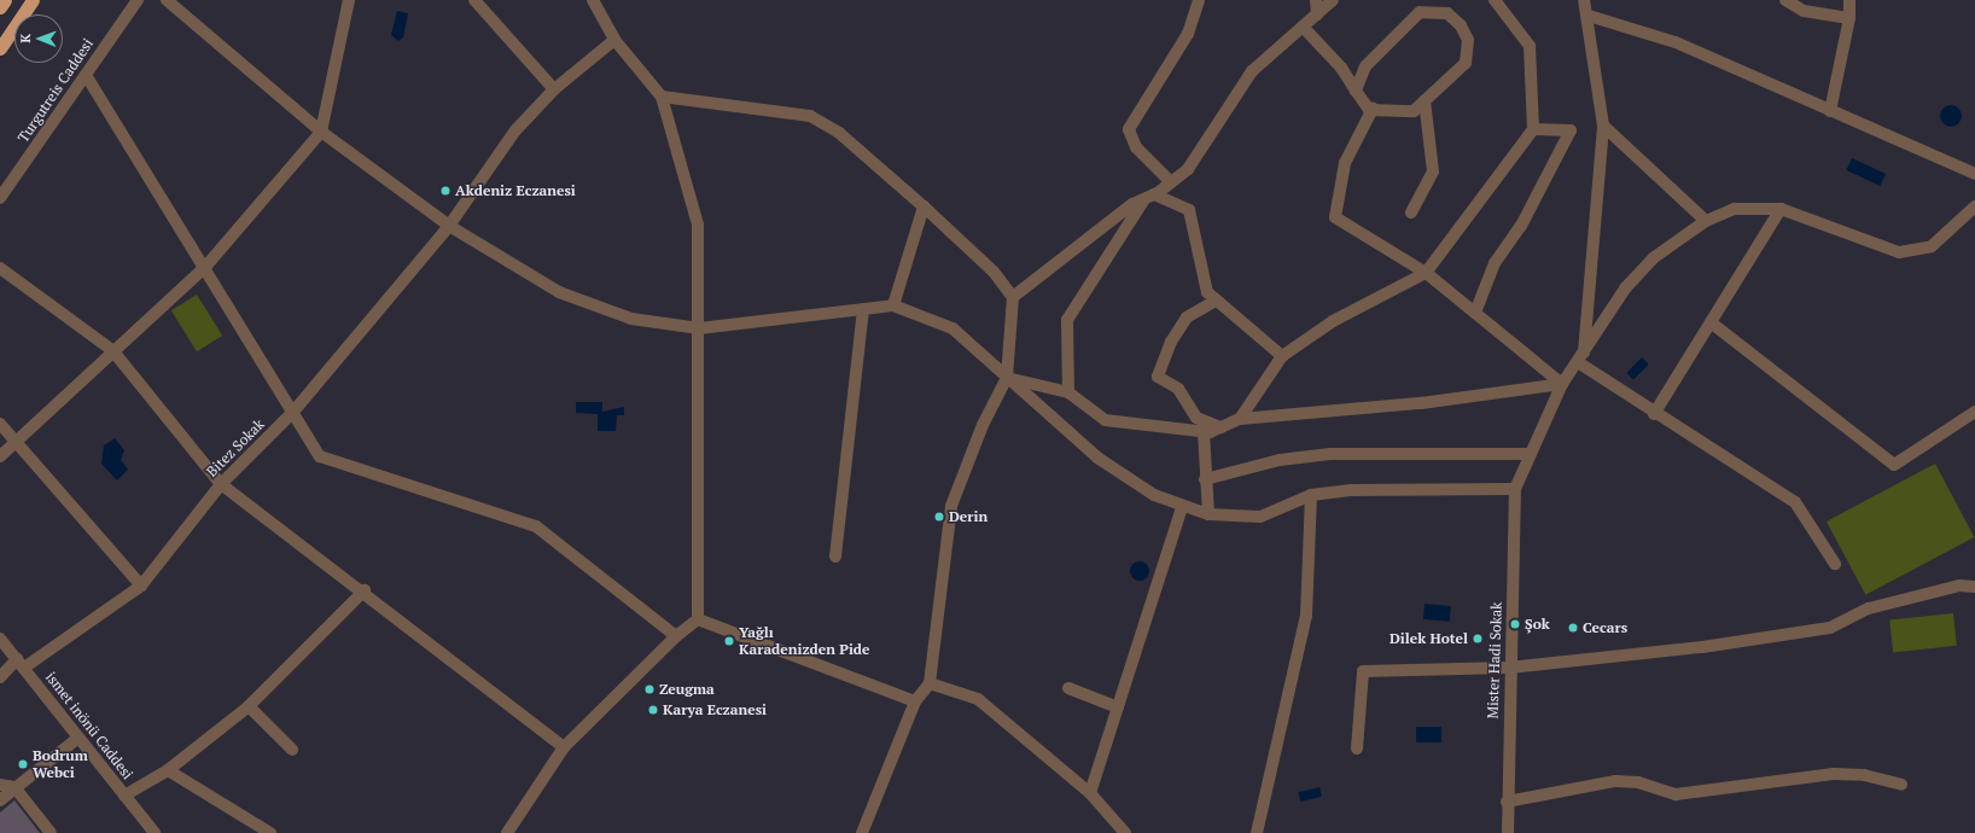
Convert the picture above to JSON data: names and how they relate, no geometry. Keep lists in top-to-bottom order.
{
  "streets": {
    "street": [
      "Turgutreis Caddesi",
      "Bitez Sokak",
      "Mister Hadi Sokak",
      "ismet inönü Caddesi"
    ]
  },
  "crossings": [
    ["Bitez Sokak", "ismet inönü Caddesi"]
  ],
  "places": [
    "Akdeniz Eczanesi",
    "Derin",
    "Şok",
    "Cecars",
    "Dilek Hotel",
    "Yağlı Karadenizden Pide",
    "Zeugma",
    "Karya Eczanesi",
    "Bodrum Webci"
  ],
  "north": "left"
}
